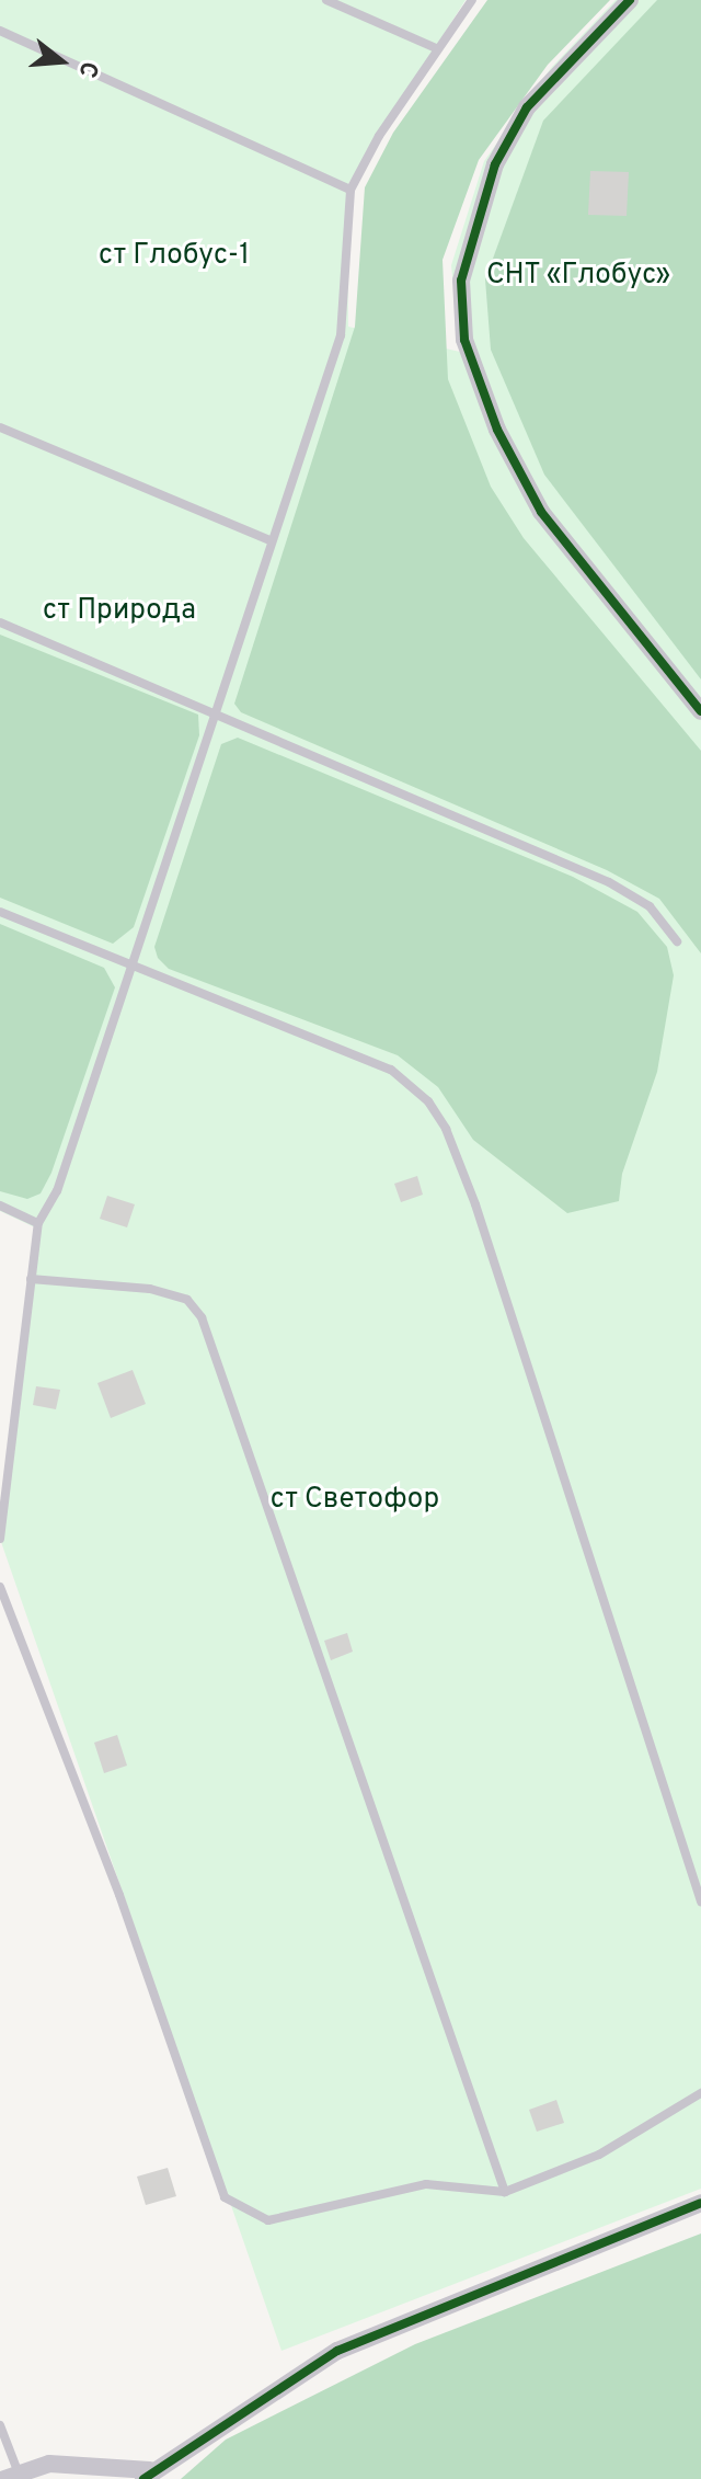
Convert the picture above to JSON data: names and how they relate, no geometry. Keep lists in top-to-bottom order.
{
  "parks": [
    "ст Глобус-1",
    "СНТ «Глобус»",
    "ст Природа",
    "ст Светофор"
  ],
  "north": "right"
}
